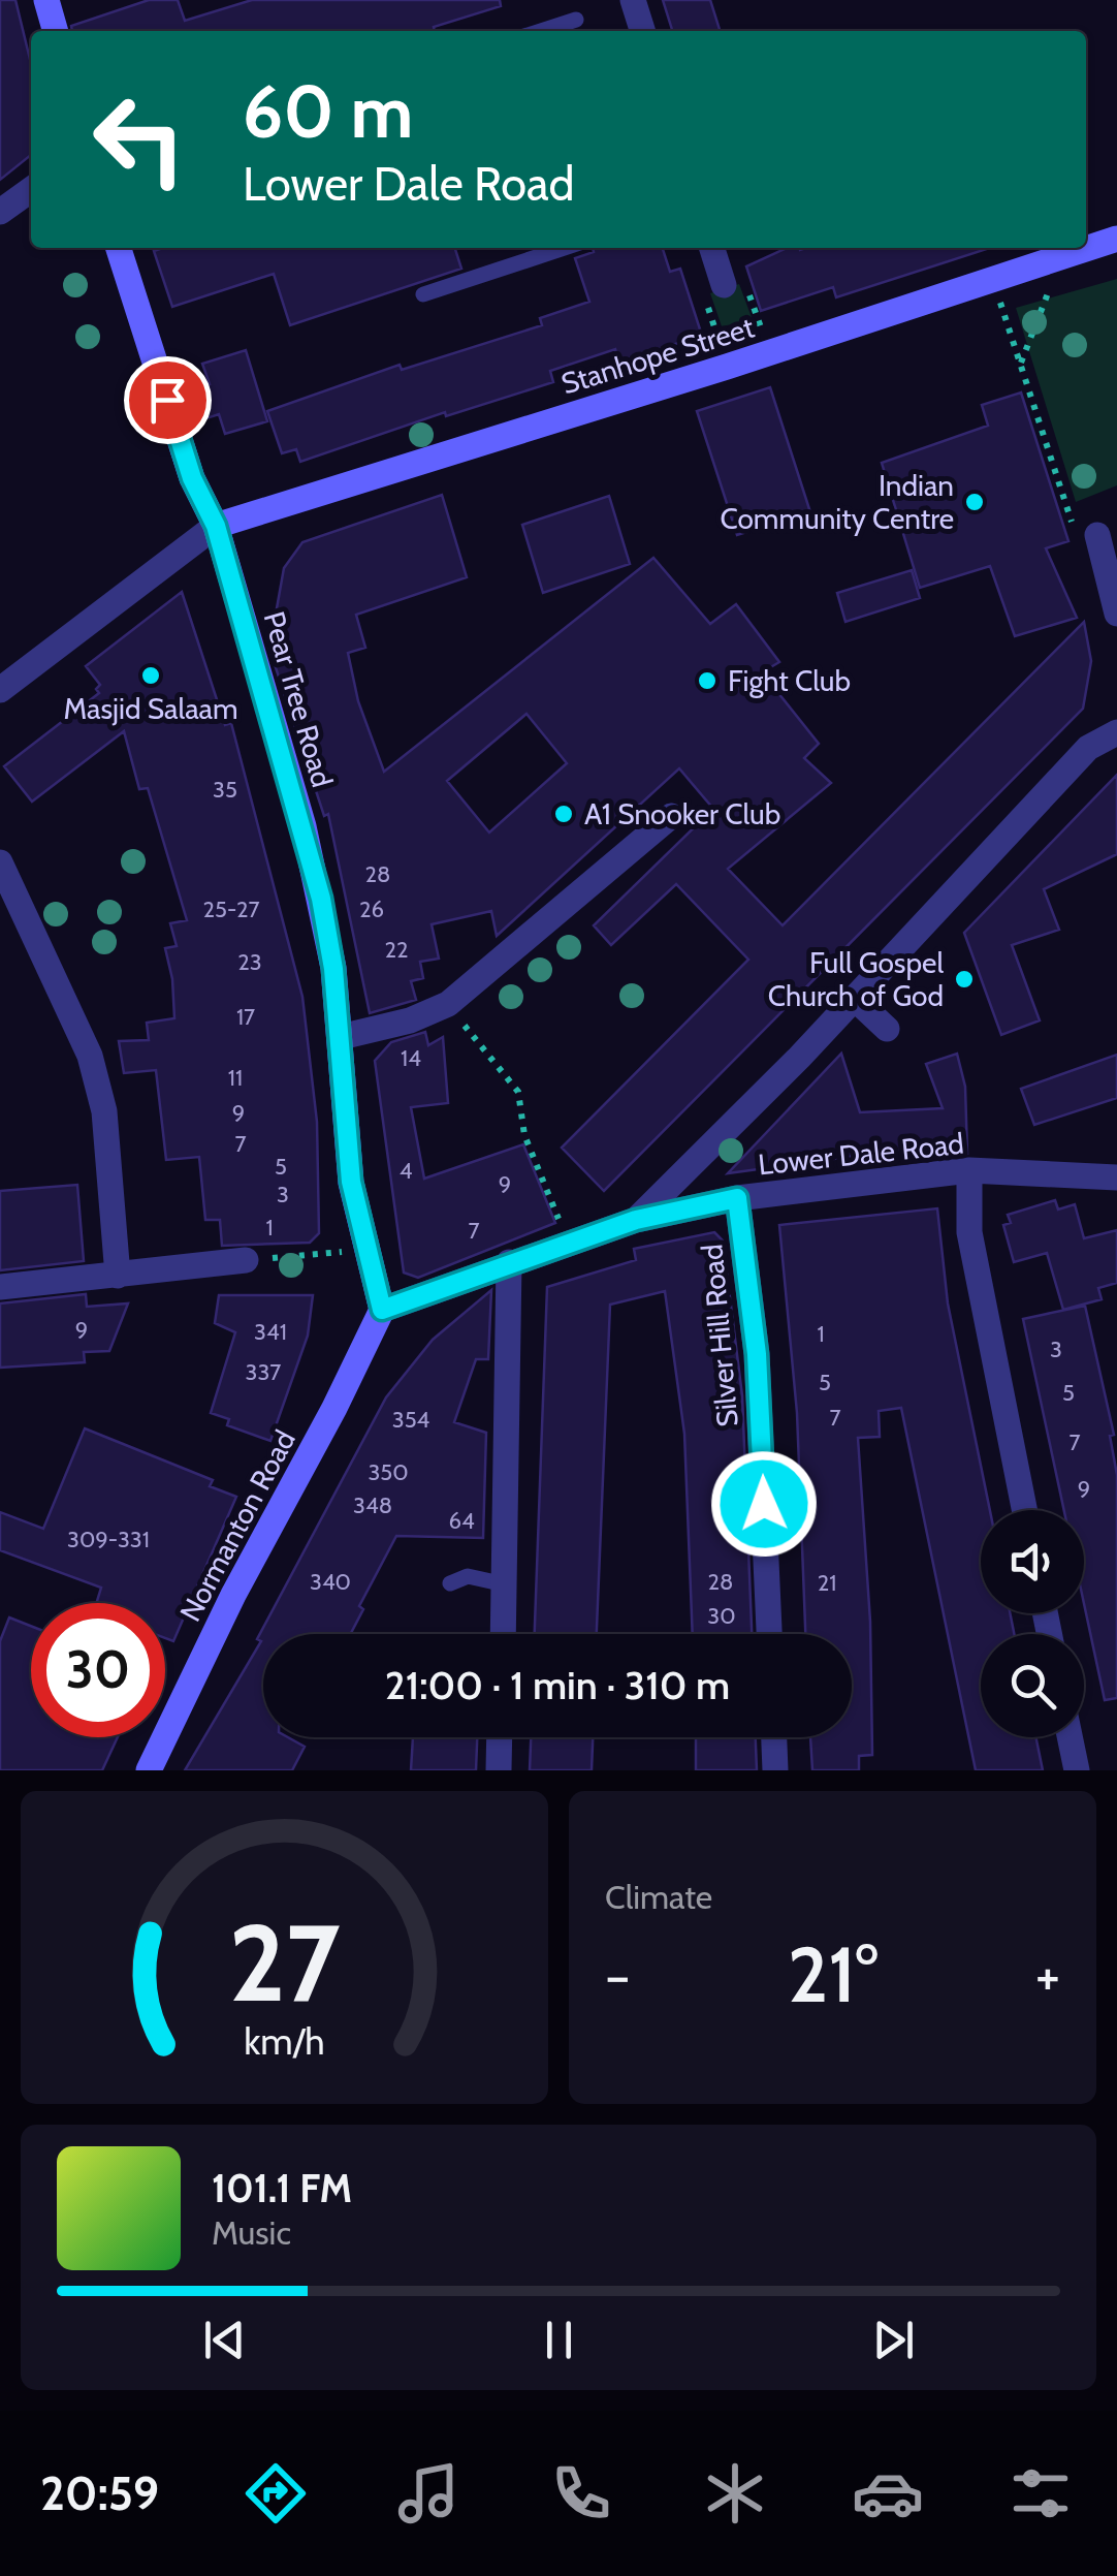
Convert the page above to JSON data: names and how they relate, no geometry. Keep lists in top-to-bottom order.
{
  "streets": {
    "street": [
      "Stanhope Street",
      "Pear Tree Road",
      "Lower Dale Road",
      "Silver Hill Road",
      "Normanton Road"
    ]
  },
  "crossings": [
    ["Stanhope Street", "Pear Tree Road"],
    ["Pear Tree Road", "Lower Dale Road"],
    ["Pear Tree Road", "Normanton Road"],
    ["Lower Dale Road", "Silver Hill Road"],
    ["Lower Dale Road", "Normanton Road"]
  ],
  "places": [
    "Indian Community Centre",
    "Masjid Salaam",
    "Fight Club",
    "A1 Snooker Club",
    "Full Gospel Church of God"
  ],
  "house_numbers": [
    "35",
    "28",
    "25-27",
    "26",
    "22",
    "23",
    "17",
    "14",
    "11",
    "9",
    "7",
    "5",
    "4",
    "9",
    "3",
    "1",
    "7",
    "9",
    "341",
    "1",
    "3",
    "337",
    "5",
    "5",
    "7",
    "354",
    "7",
    "350",
    "9",
    "348",
    "64",
    "309-331",
    "340",
    "28",
    "21",
    "30"
  ],
  "page": {
    "turn": ["60 m", "Lower Dale Road"],
    "limit": "30",
    "trip": "21:00 · 1 min · 310 m",
    "tile": "Climate",
    "heat": ["−", "21°", "+"],
    "song": ["101.1 FM", "Music"],
    "tabs": "20:59",
    "gauge": ["27", "km/h"]
  }
}
